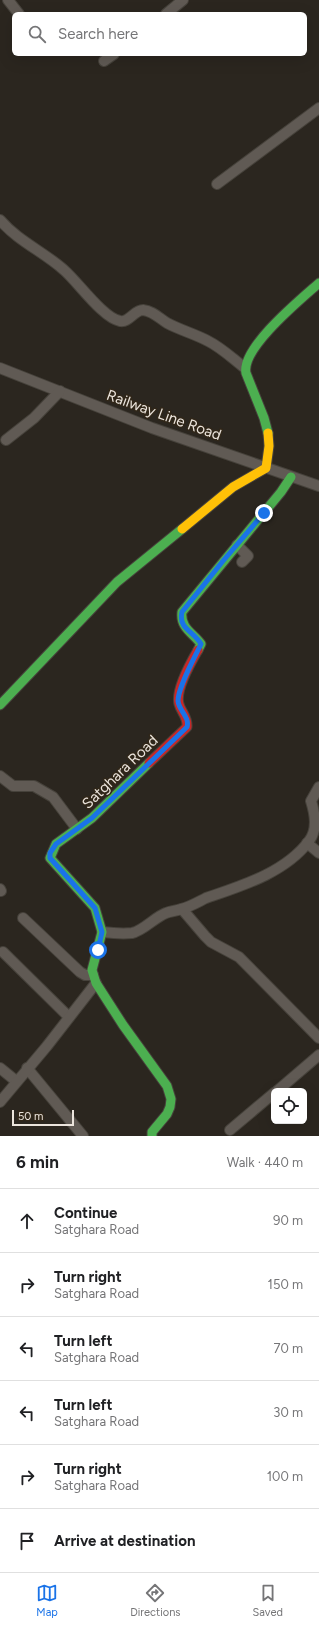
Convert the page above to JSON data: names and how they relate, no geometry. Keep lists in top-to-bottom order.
{
  "streets": {
    "street": ["Railway Line Road", "Satghara Road"]
  },
  "crossings": [
    ["Railway Line Road", "Satghara Road"]
  ],
  "scale_bar": "50 m",
  "page": {
    "search": "Search here",
    "scale": "50 m",
    "heading": ["6 min", "Walk · 440 m"],
    "list": [
      ["Continue", "Satghara Road", "90 m"],
      ["Turn right", "Satghara Road", "150 m"],
      ["Turn left", "Satghara Road", "70 m"],
      ["Turn left", "Satghara Road", "30 m"],
      ["Turn right", "Satghara Road", "100 m"],
      "Arrive at destination"
    ],
    "nav": ["Map", "Directions", "Saved"]
  }
}
